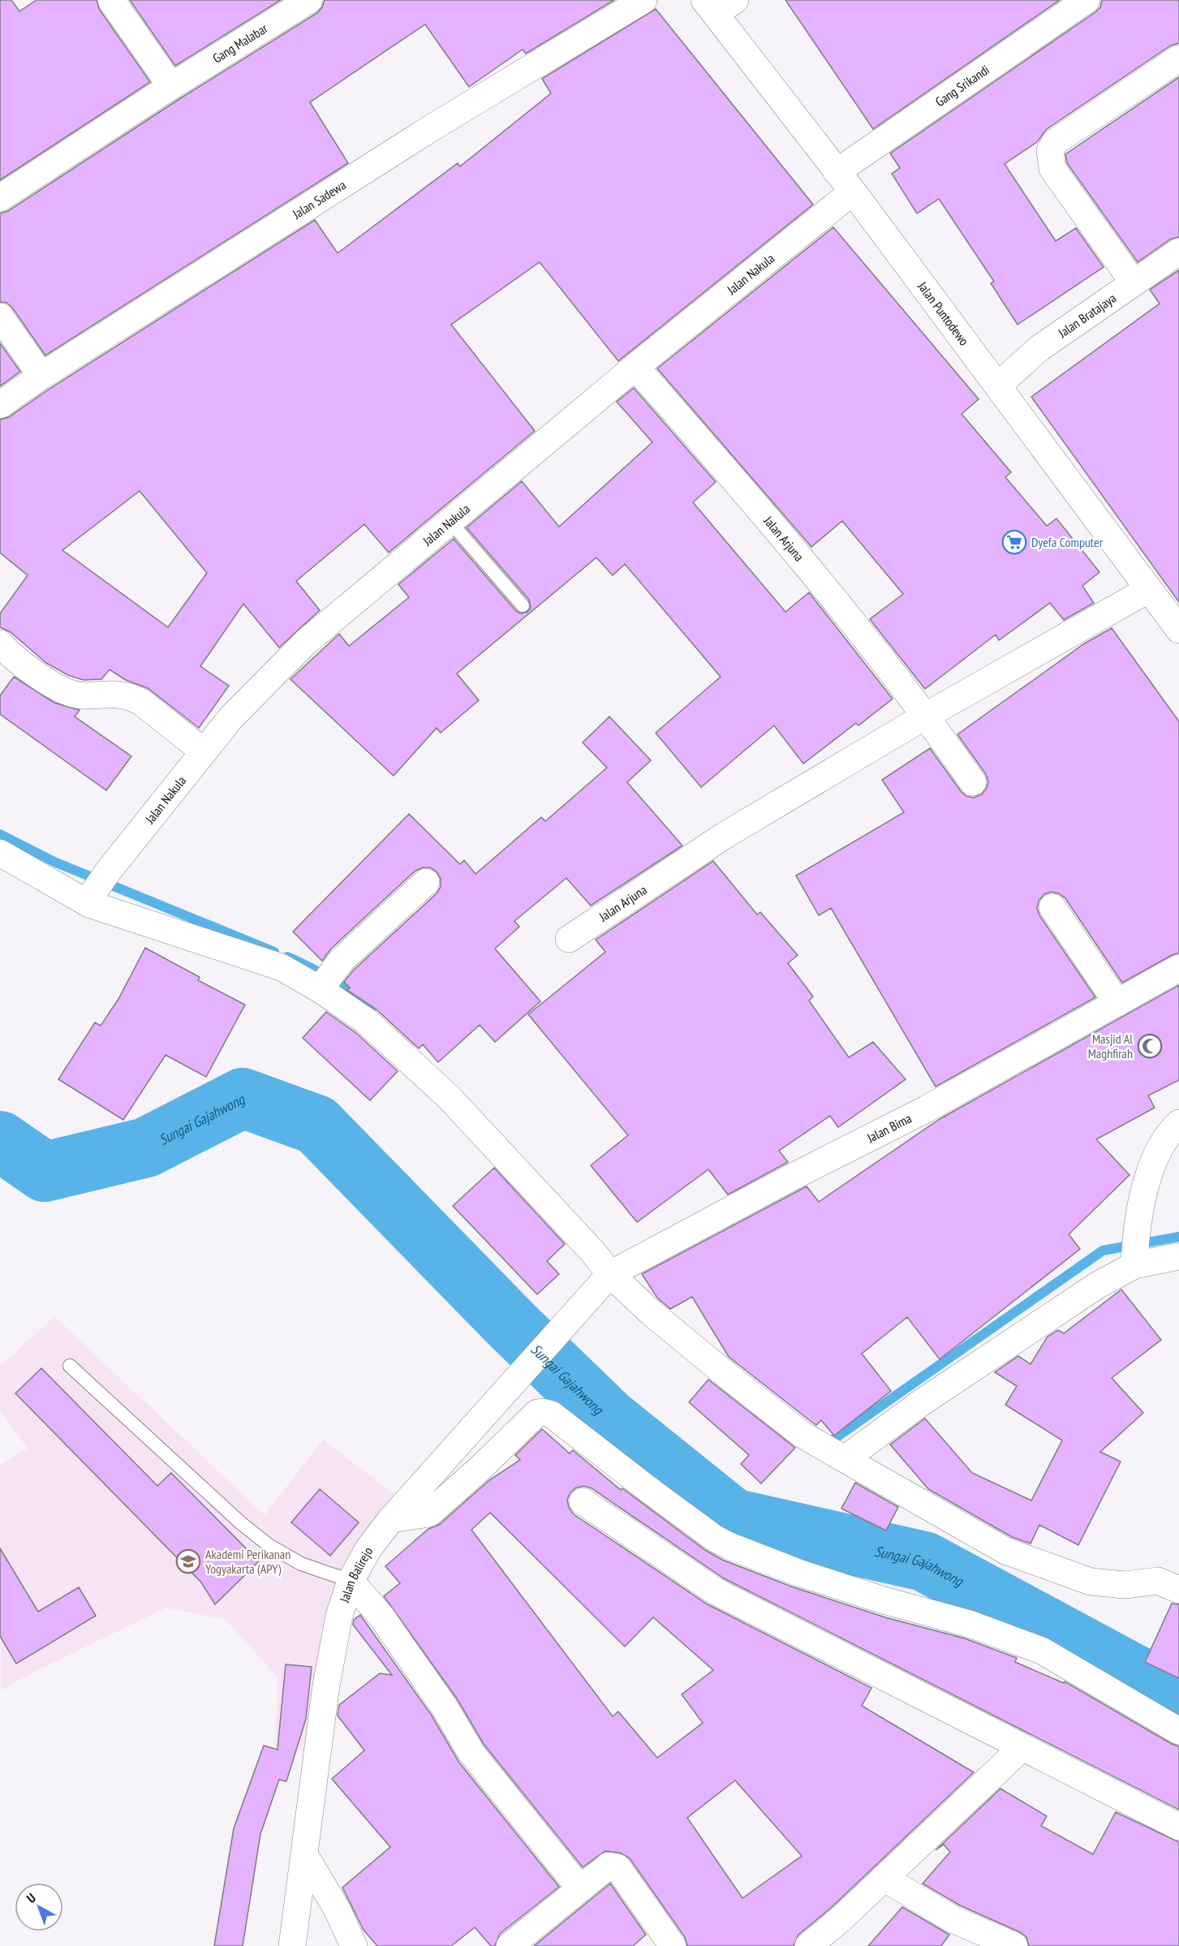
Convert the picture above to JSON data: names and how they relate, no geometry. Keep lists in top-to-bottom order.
{
  "streets": {
    "street": [
      "Gang Malabar",
      "Gang Srikandi",
      "Jalan Sadewa",
      "Jalan Nakula",
      "Jalan Puntodewo",
      "Jalan Bratajaya",
      "Jalan Arjuna",
      "Jalan Bima",
      "Jalan Balirejo"
    ]
  },
  "crossings": [
    ["Gang Srikandi", "Jalan Nakula"],
    ["Gang Srikandi", "Jalan Puntodewo"],
    ["Jalan Nakula", "Jalan Puntodewo"],
    ["Jalan Nakula", "Jalan Arjuna"],
    ["Jalan Puntodewo", "Jalan Bratajaya"],
    ["Jalan Puntodewo", "Jalan Arjuna"],
    ["Jalan Bima", "Jalan Balirejo"]
  ],
  "water": ["Sungai Gajahwong"],
  "places": {
    "supermarket": ["Dyefa Computer"],
    "mosque": ["Masjid Al Maghfirah"],
    "school or university": ["Akademi Perikanan Yogyakarta (APY)"]
  },
  "north": "top left"
}
